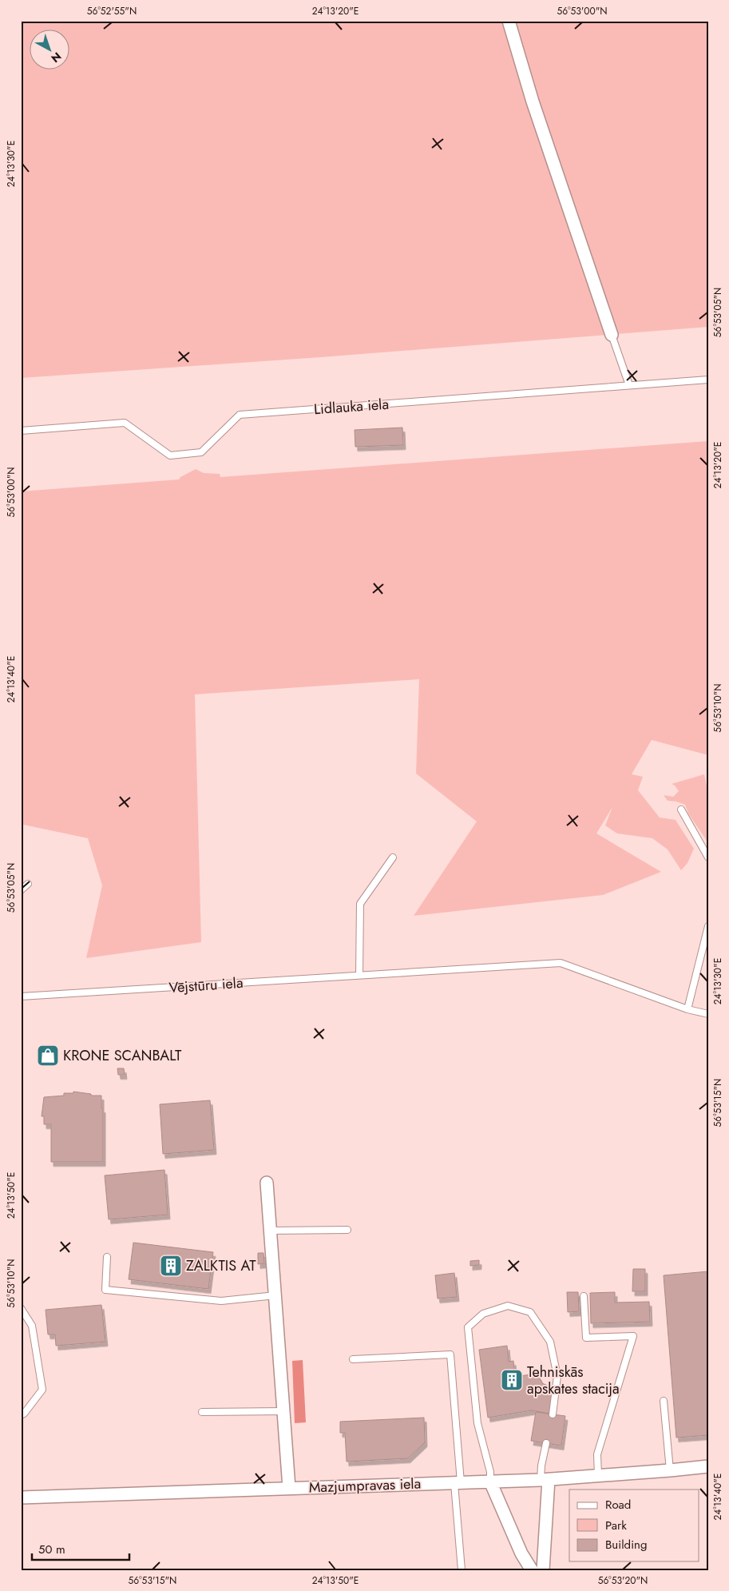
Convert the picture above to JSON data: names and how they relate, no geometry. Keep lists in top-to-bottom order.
{
  "streets": {
    "street": ["Mazjumpravas iela"],
    "lane": ["Lidlauka iela", "Vējstūru iela"]
  },
  "places": {
    "shop": ["KRONE SCANBALT"],
    "building": ["ZALKTIS AT", "Tehniskās apskates stacija"]
  },
  "legend": ["Road", "Park", "Building"],
  "scale_bar": "50 m",
  "north": "bottom right",
  "coordinates": [
    "56°52'55\"N",
    "24°13'20\"E",
    "56°53'00\"N",
    "24°13'30\"E",
    "56°53'05\"N",
    "24°13'40\"E",
    "56°53'10\"N",
    "56°53'15\"N",
    "24°13'50\"E",
    "56°53'20\"N"
  ]
}
